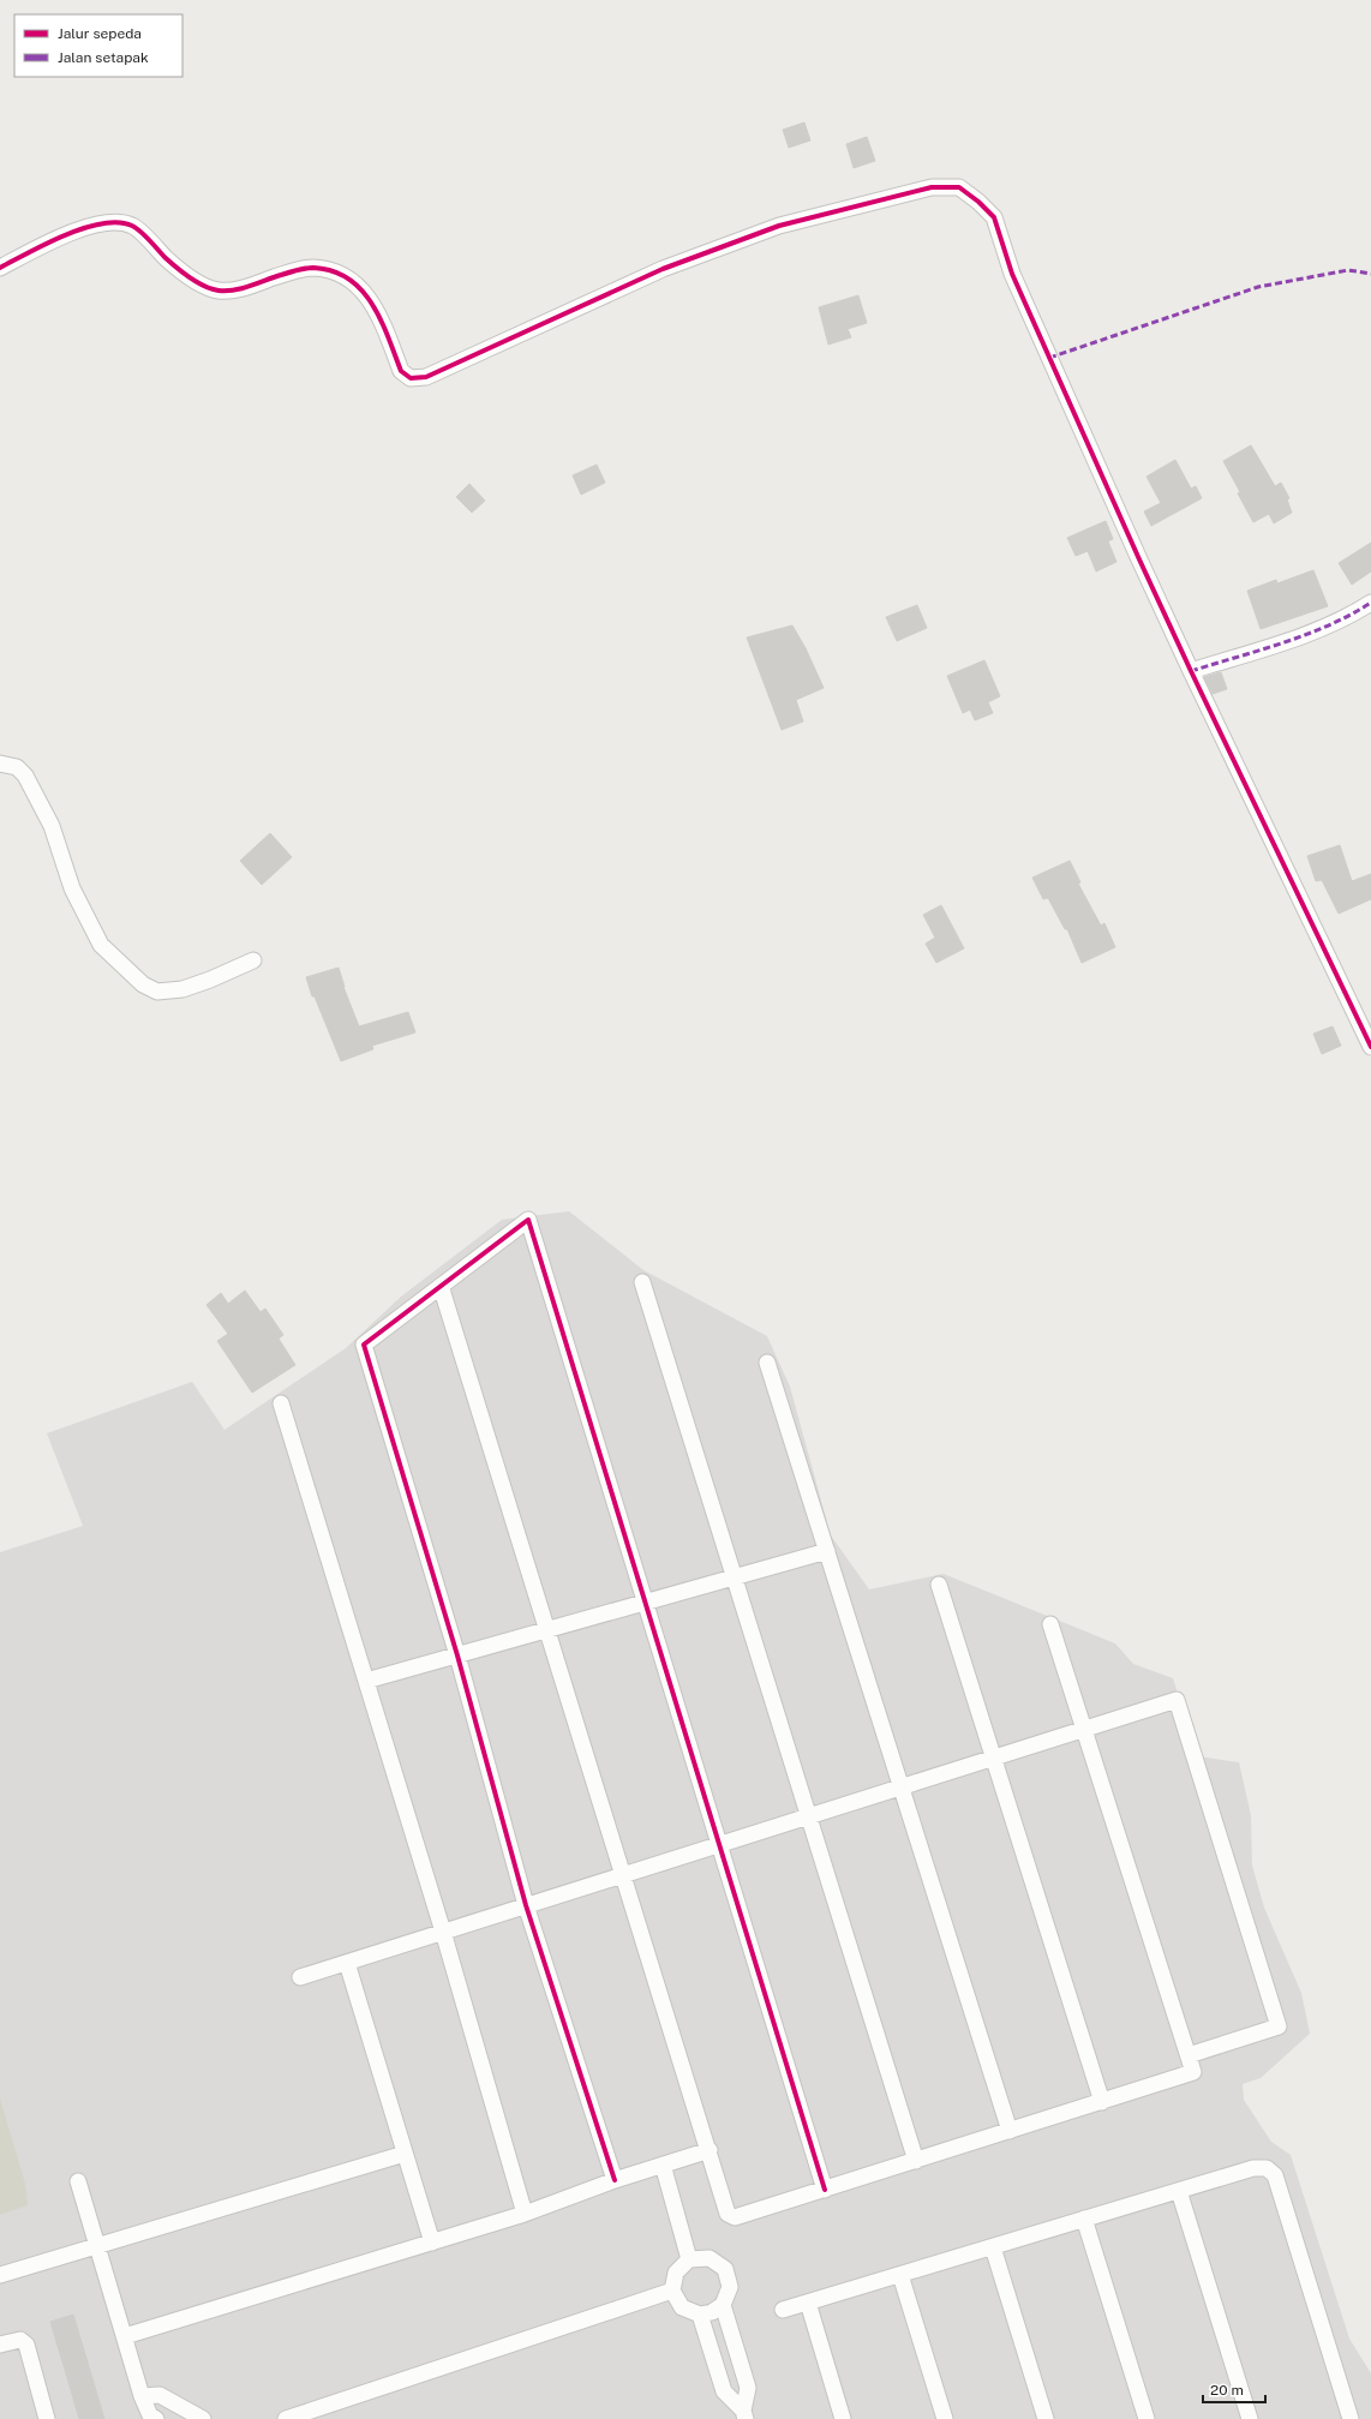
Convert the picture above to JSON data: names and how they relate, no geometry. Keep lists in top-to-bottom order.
{
  "legend": ["Jalur sepeda", "Jalan setapak"],
  "scale_bar": "20 m"
}
